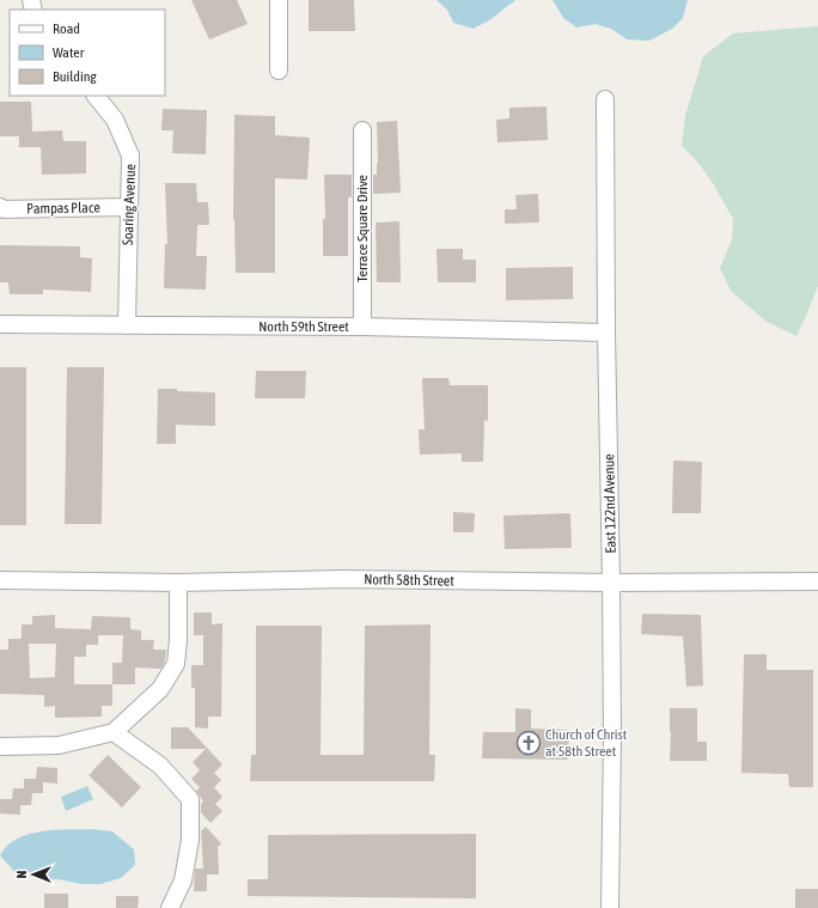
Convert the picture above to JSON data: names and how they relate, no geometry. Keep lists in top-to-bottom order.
{
  "streets": {
    "street": [
      "Soaring Avenue",
      "Pampas Place",
      "Terrace Square Drive",
      "North 59th Street",
      "East 122nd Avenue",
      "North 58th Street"
    ]
  },
  "crossings": [
    ["Soaring Avenue", "Pampas Place"],
    ["Soaring Avenue", "North 59th Street"],
    ["Terrace Square Drive", "North 59th Street"],
    ["North 59th Street", "East 122nd Avenue"],
    ["East 122nd Avenue", "North 58th Street"]
  ],
  "places": {
    "church": ["Church of Christ at 58th Street"]
  },
  "legend": ["Road", "Water", "Building"],
  "north": "left"
}
